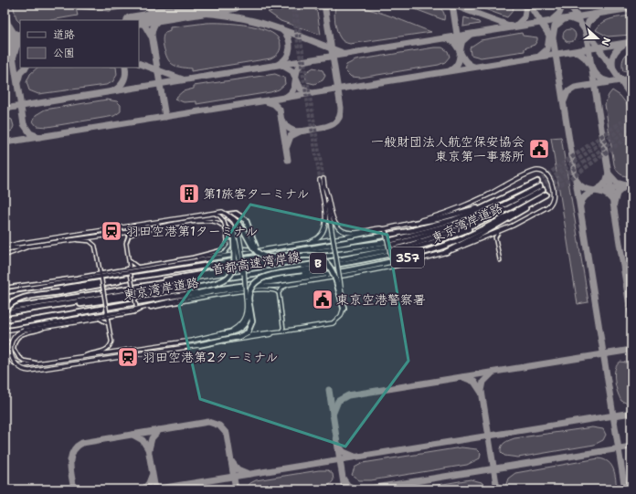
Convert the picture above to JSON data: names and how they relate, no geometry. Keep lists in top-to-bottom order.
{
  "streets": {
    "highway": [
      "東京湾岸道路",
      "357",
      "首都高速湾岸線",
      "B"
    ]
  },
  "crossings": [
    ["東京湾岸道路", "首都高速湾岸線"]
  ],
  "places": {
    "public building": ["一般財団法人航空保安協会 東京第一事務所", "東京空港警察署"],
    "building": ["第1旅客ターミナル"],
    "station": ["羽田空港第1ターミナル", "羽田空港第2ターミナル"]
  },
  "legend": ["道路", "公園"],
  "north": "right"
}
